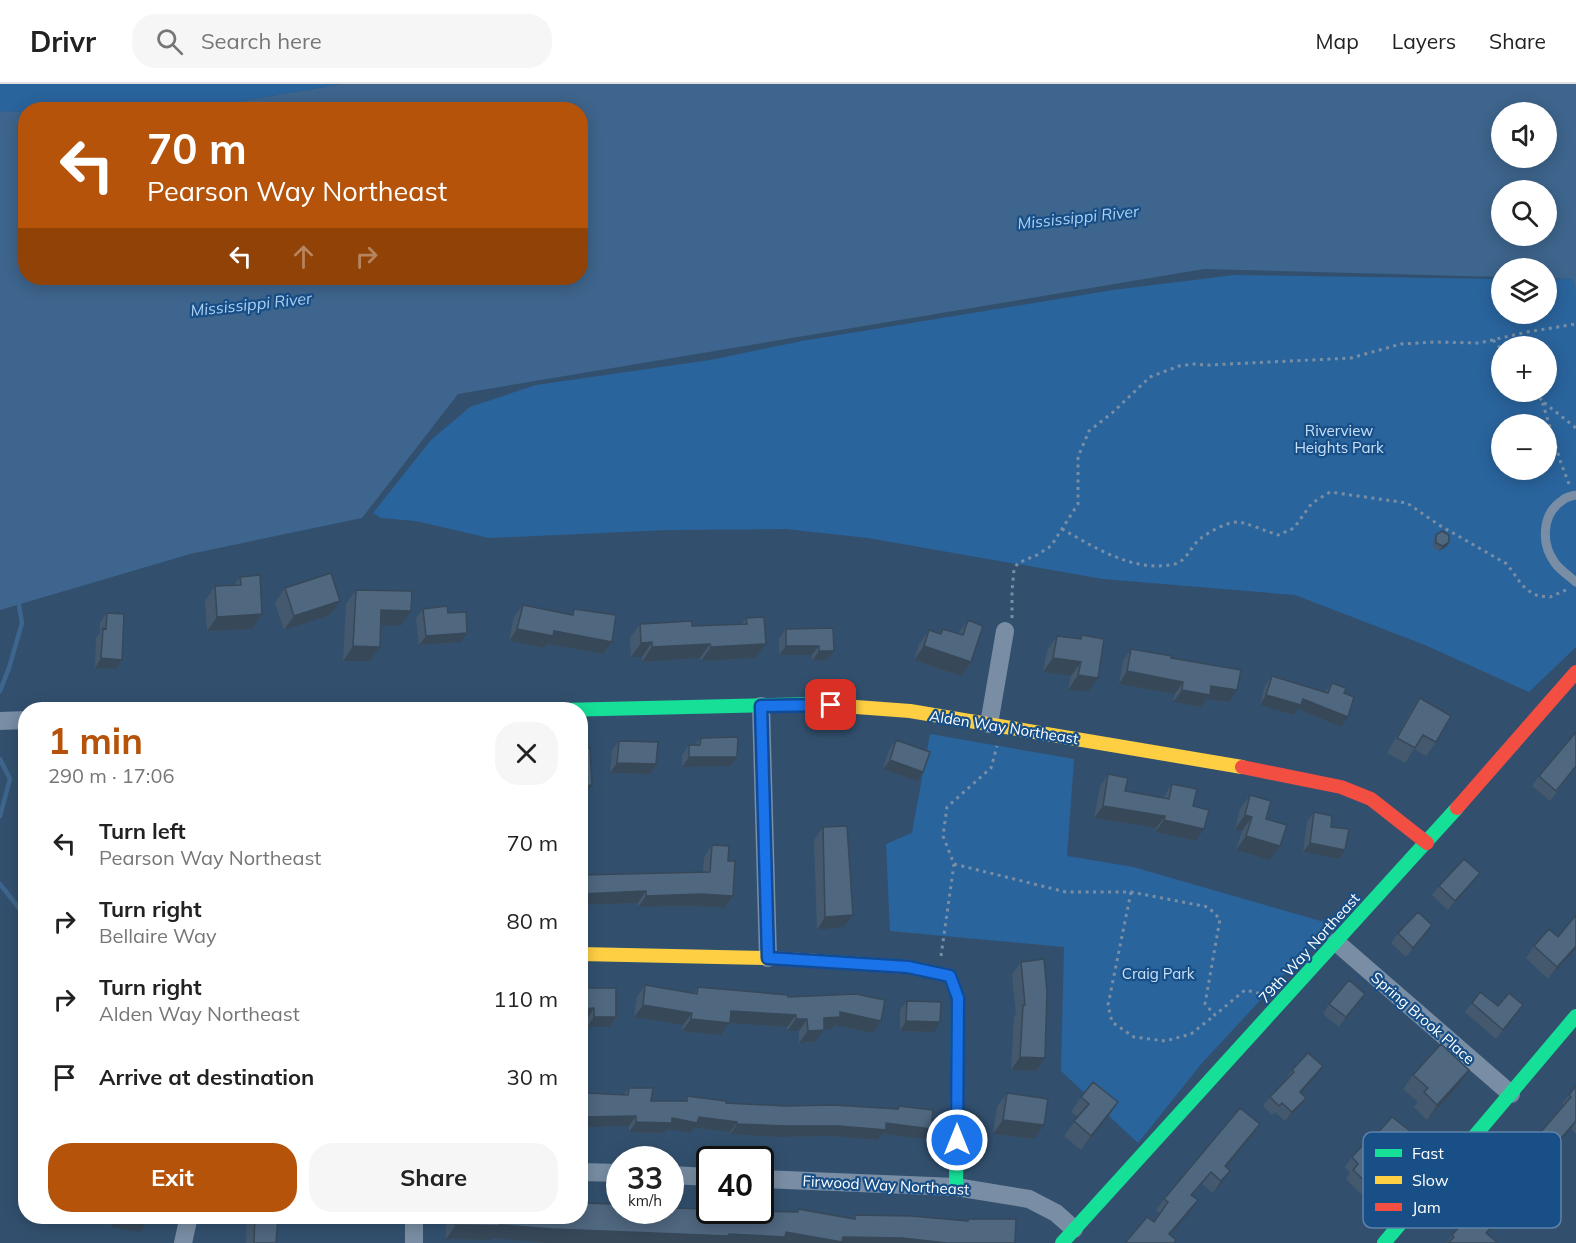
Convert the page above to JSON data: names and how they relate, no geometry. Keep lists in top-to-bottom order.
{
  "streets": {
    "street": [
      "Alden Way Northeast",
      "79th Way Northeast",
      "Spring Brook Place",
      "Firwood Way Northeast"
    ]
  },
  "crossings": [
    ["Alden Way Northeast", "79th Way Northeast"],
    ["79th Way Northeast", "Spring Brook Place"],
    ["79th Way Northeast", "Firwood Way Northeast"]
  ],
  "water": ["Mississippi River"],
  "parks": ["Riverview Heights Park", "Craig Park"],
  "legend": ["Fast", "Slow", "Jam"],
  "page": {
    "header": "Drivr",
    "search": "Search here",
    "nav": ["Map", "Layers", "Share"],
    "map_buttons": ["+", "−"],
    "turn": ["70 m", "Pearson Way Northeast"],
    "heading": ["1 min", "290 m · 17:06"],
    "list": [
      {
        "name": "Turn left",
        "note": "Pearson Way Northeast",
        "value": "70 m"
      },
      {
        "name": "Turn right",
        "note": "Bellaire Way",
        "value": "80 m"
      },
      {
        "name": "Turn right",
        "note": "Alden Way Northeast",
        "value": "110 m"
      },
      {
        "name": "Arrive at destination",
        "value": "30 m"
      }
    ],
    "buttons": ["Exit", "Share"],
    "speed": "33 km/h",
    "limit": "40"
  }
}
